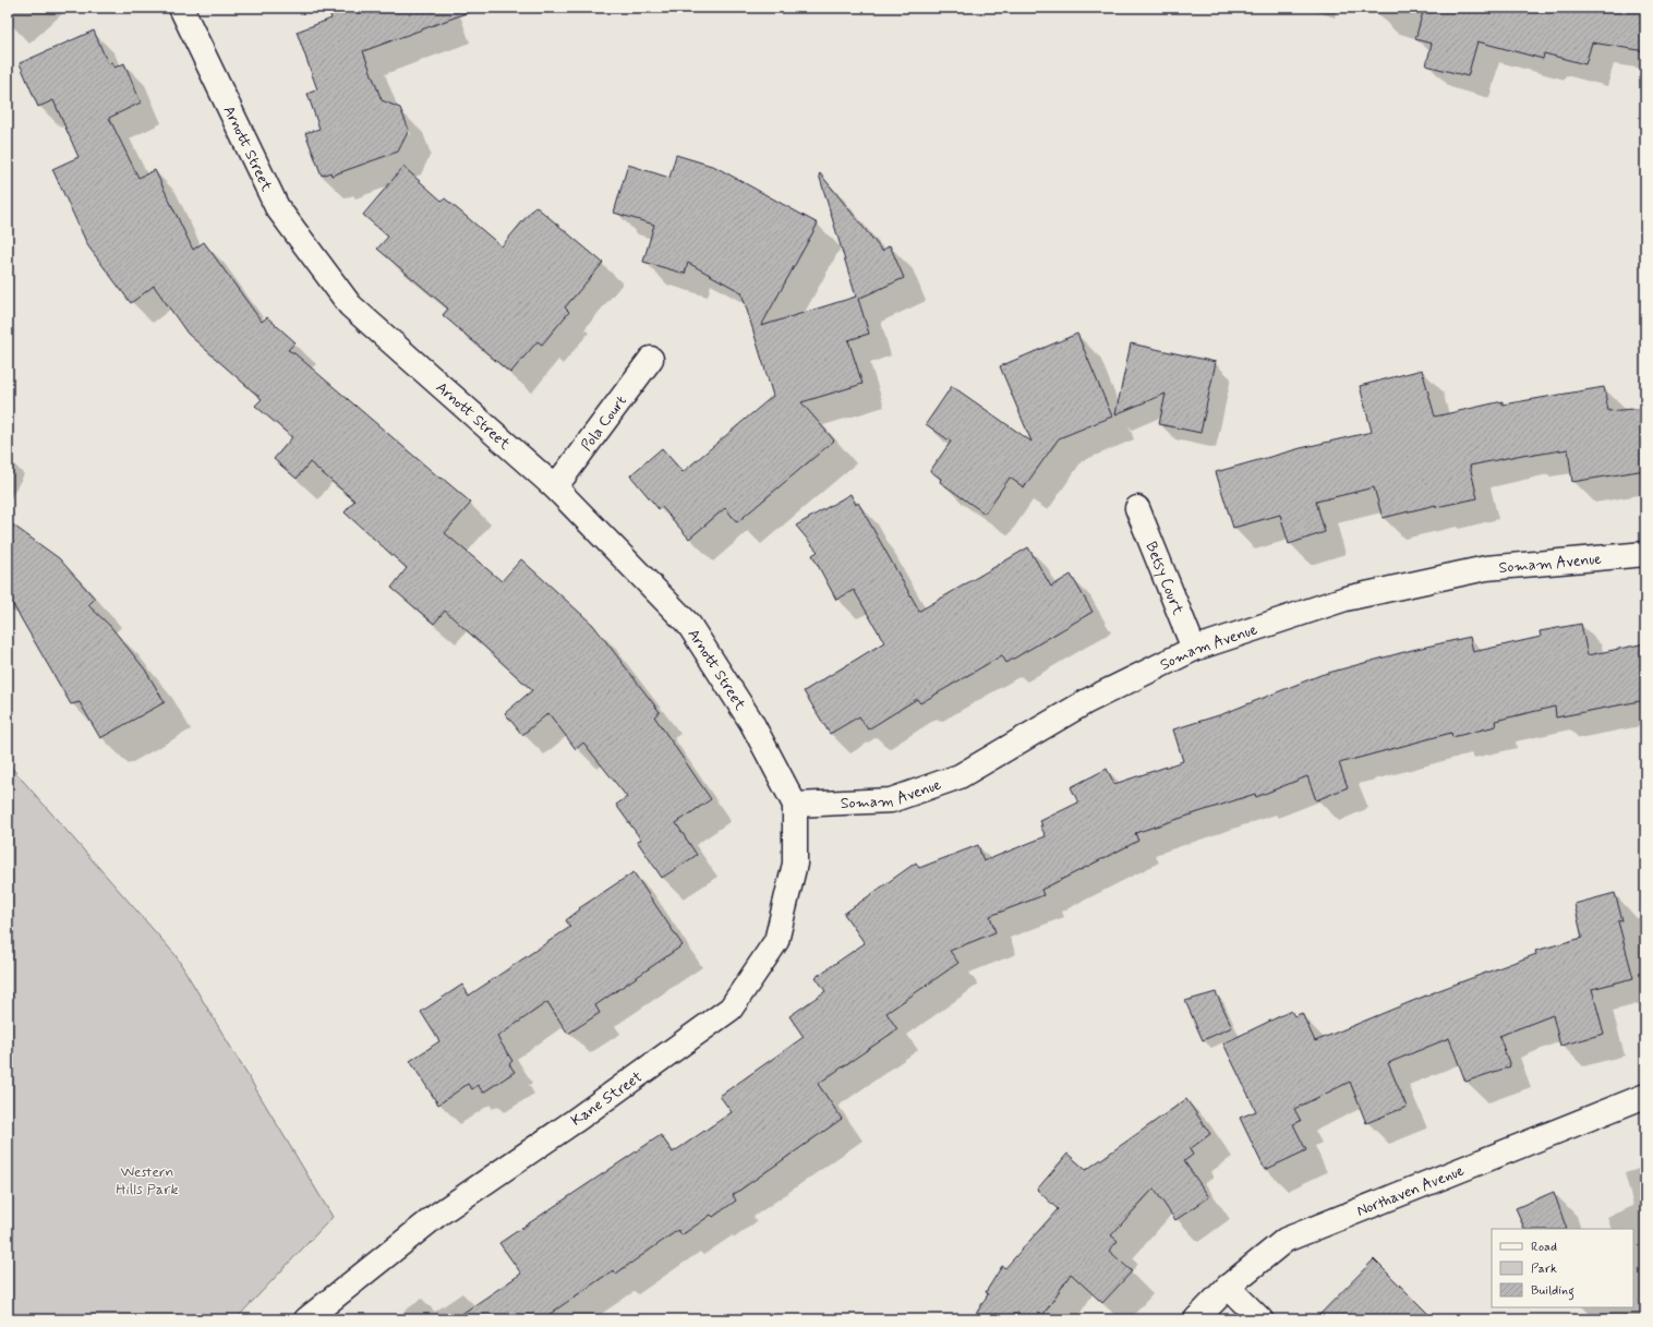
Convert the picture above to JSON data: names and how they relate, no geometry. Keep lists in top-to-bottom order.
{
  "streets": {
    "street": [
      "Arnott Street",
      "Pola Court",
      "Somam Avenue",
      "Betsy Court",
      "Kane Street",
      "Northaven Avenue"
    ]
  },
  "crossings": [
    ["Arnott Street", "Pola Court"],
    ["Arnott Street", "Somam Avenue"],
    ["Arnott Street", "Kane Street"],
    ["Somam Avenue", "Betsy Court"],
    ["Somam Avenue", "Kane Street"]
  ],
  "parks": ["Western Hills Park"],
  "legend": ["Road", "Park", "Building"]
}
